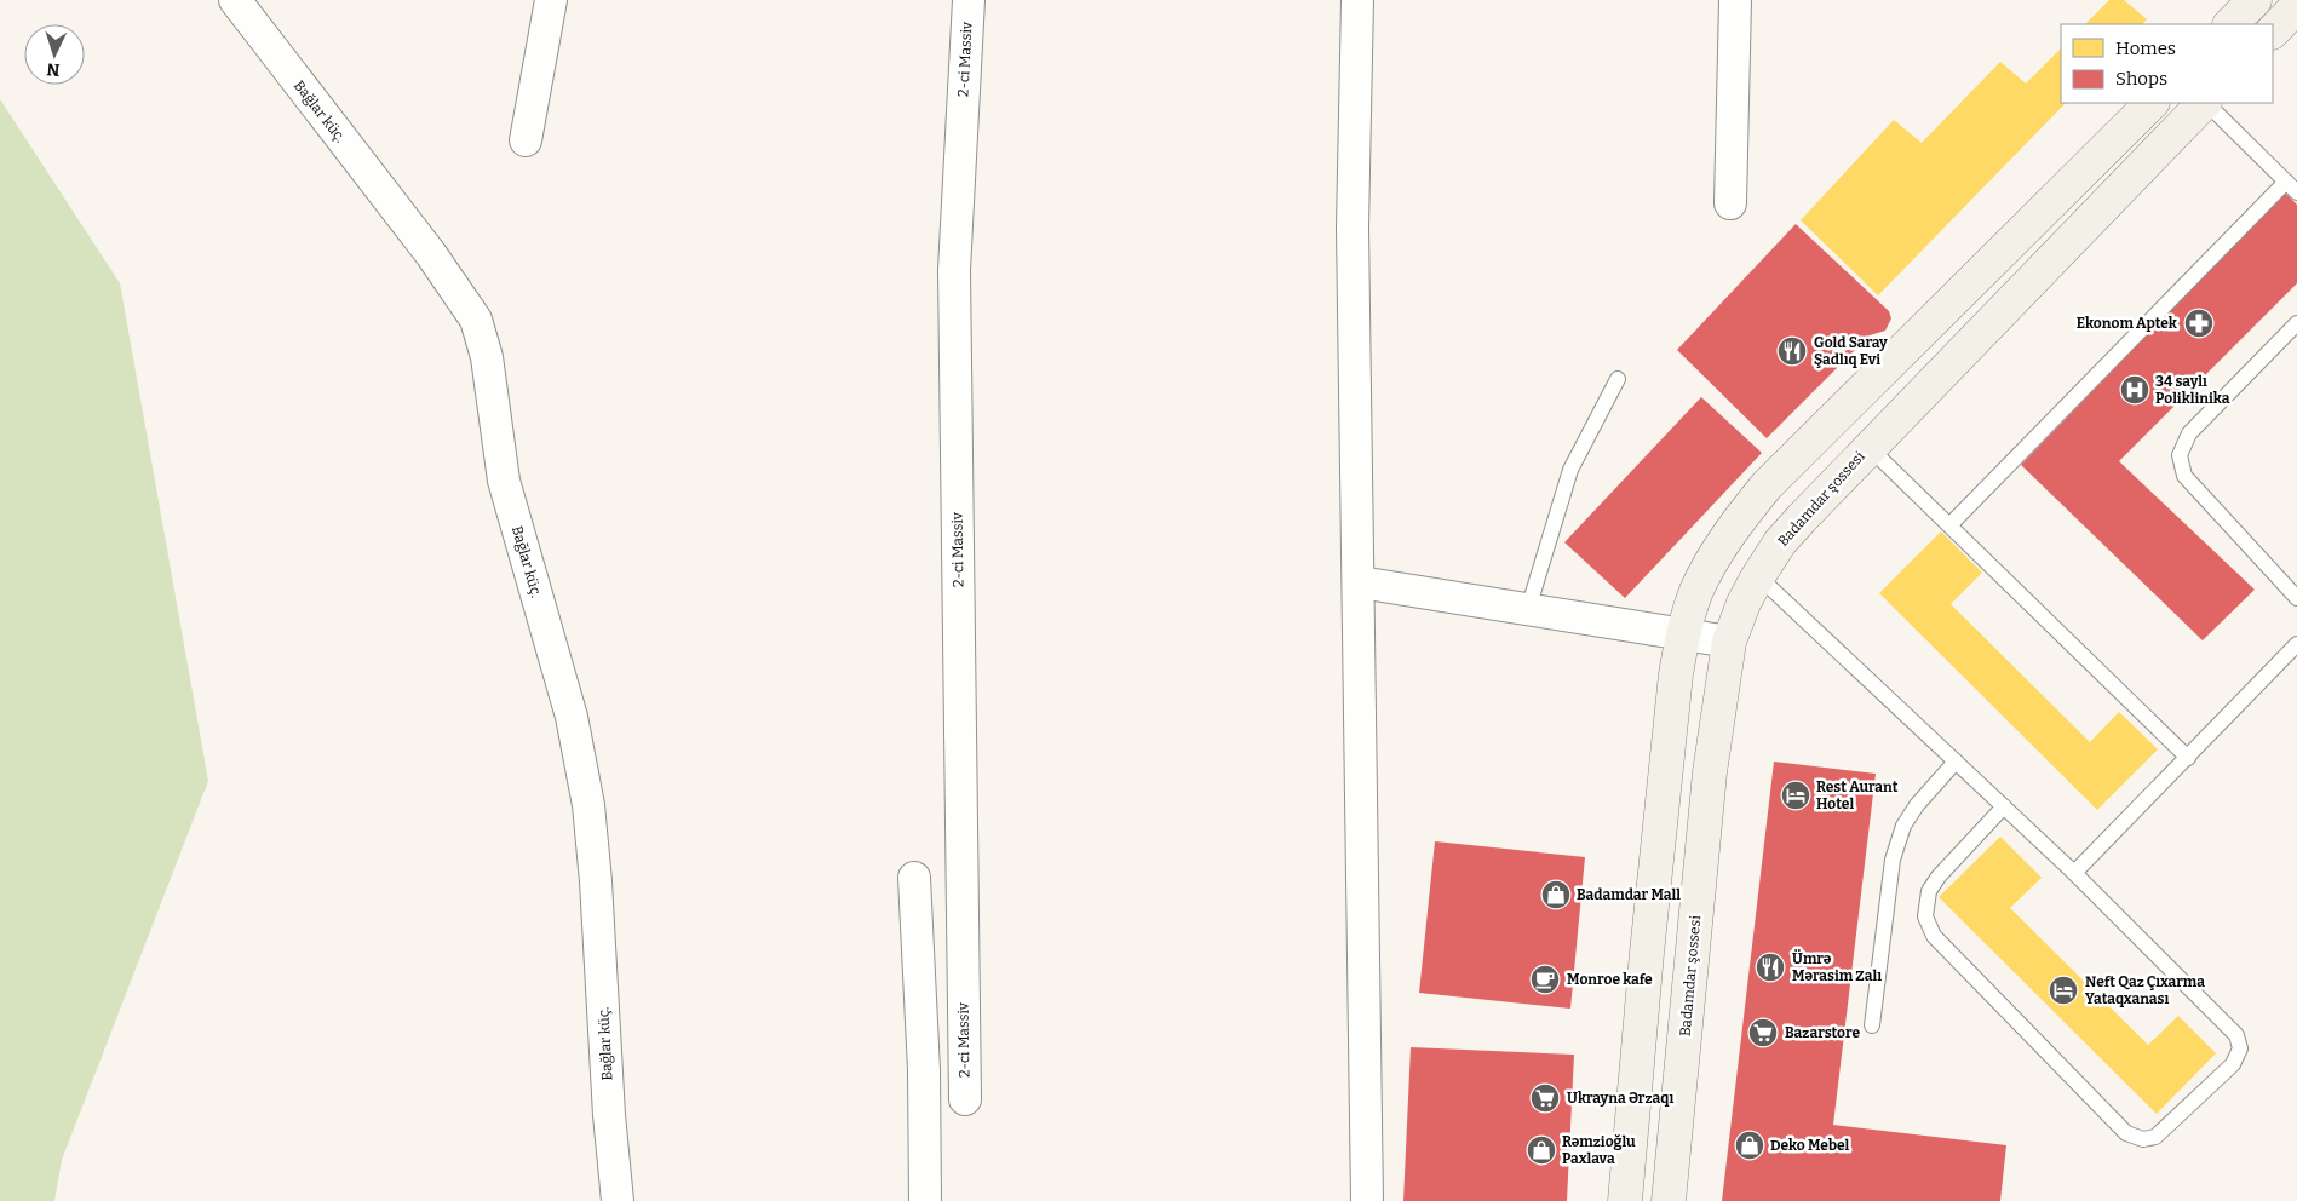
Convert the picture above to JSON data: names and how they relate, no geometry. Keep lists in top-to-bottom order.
{
  "streets": {
    "main road": ["Badamdar şossesi"],
    "street": ["2-ci Massiv", "Bağlar küç."]
  },
  "places": {
    "pharmacy": ["Ekonom Aptek"],
    "restaurant": ["Gold Saray Şadlıq Evi", "Ümrə Mərasim Zalı"],
    "hospital": ["34 saylı Poliklinika"],
    "hotel": ["Rest Aurant Hotel", "Neft Qaz Çıxarma Yataqxanası"],
    "shop": ["Badamdar Mall", "Deko Mebel", "Rəmzioğlu Paxlava"],
    "cafe": ["Monroe kafe"],
    "supermarket": ["Bazarstore", "Ukrayna Ərzaqı"]
  },
  "legend": ["Homes", "Shops"],
  "north": "bottom"
}
